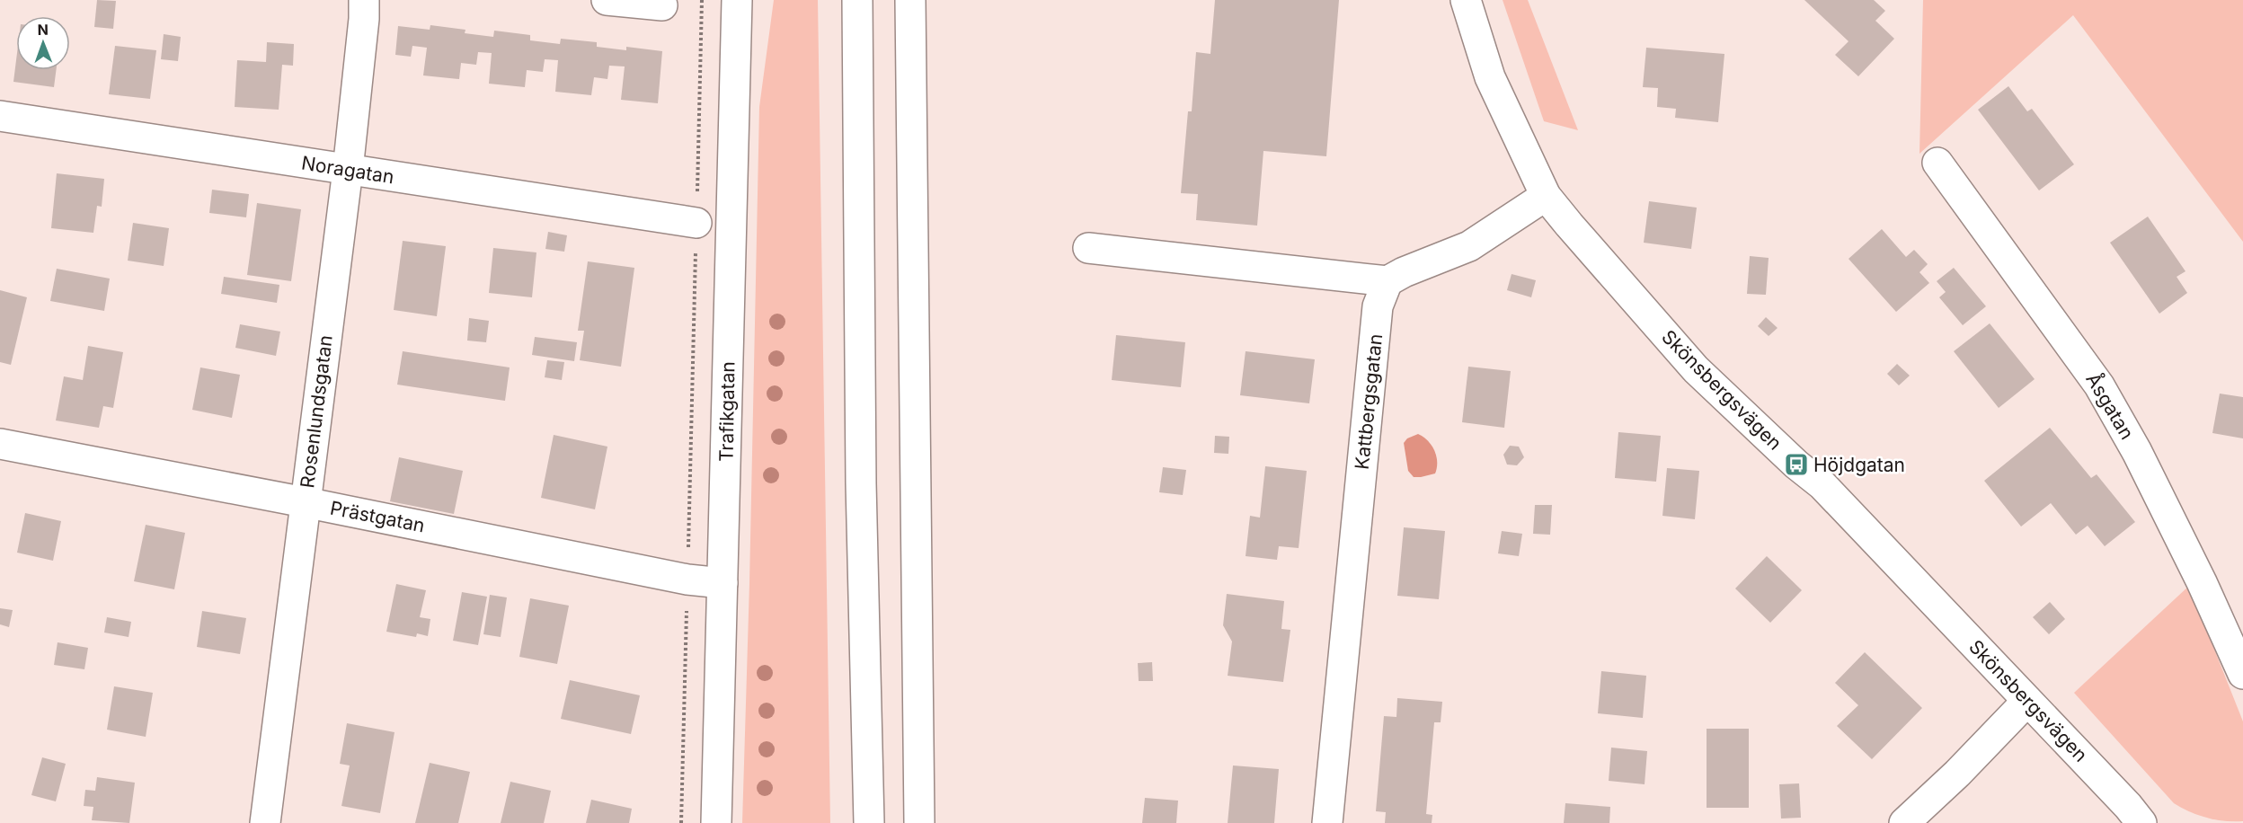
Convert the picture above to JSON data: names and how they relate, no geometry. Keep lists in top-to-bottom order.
{
  "streets": {
    "main road": [
      "Noragatan",
      "Skönsbergsvägen",
      "Kattbergsgatan",
      "Åsgatan",
      "Rosenlundsgatan",
      "Trafikgatan",
      "Prästgatan"
    ]
  },
  "crossings": [
    ["Noragatan", "Rosenlundsgatan"],
    ["Noragatan", "Trafikgatan"],
    ["Rosenlundsgatan", "Prästgatan"],
    ["Trafikgatan", "Prästgatan"]
  ],
  "places": {
    "bus stop": ["Höjdgatan"]
  },
  "north": "top"
}
